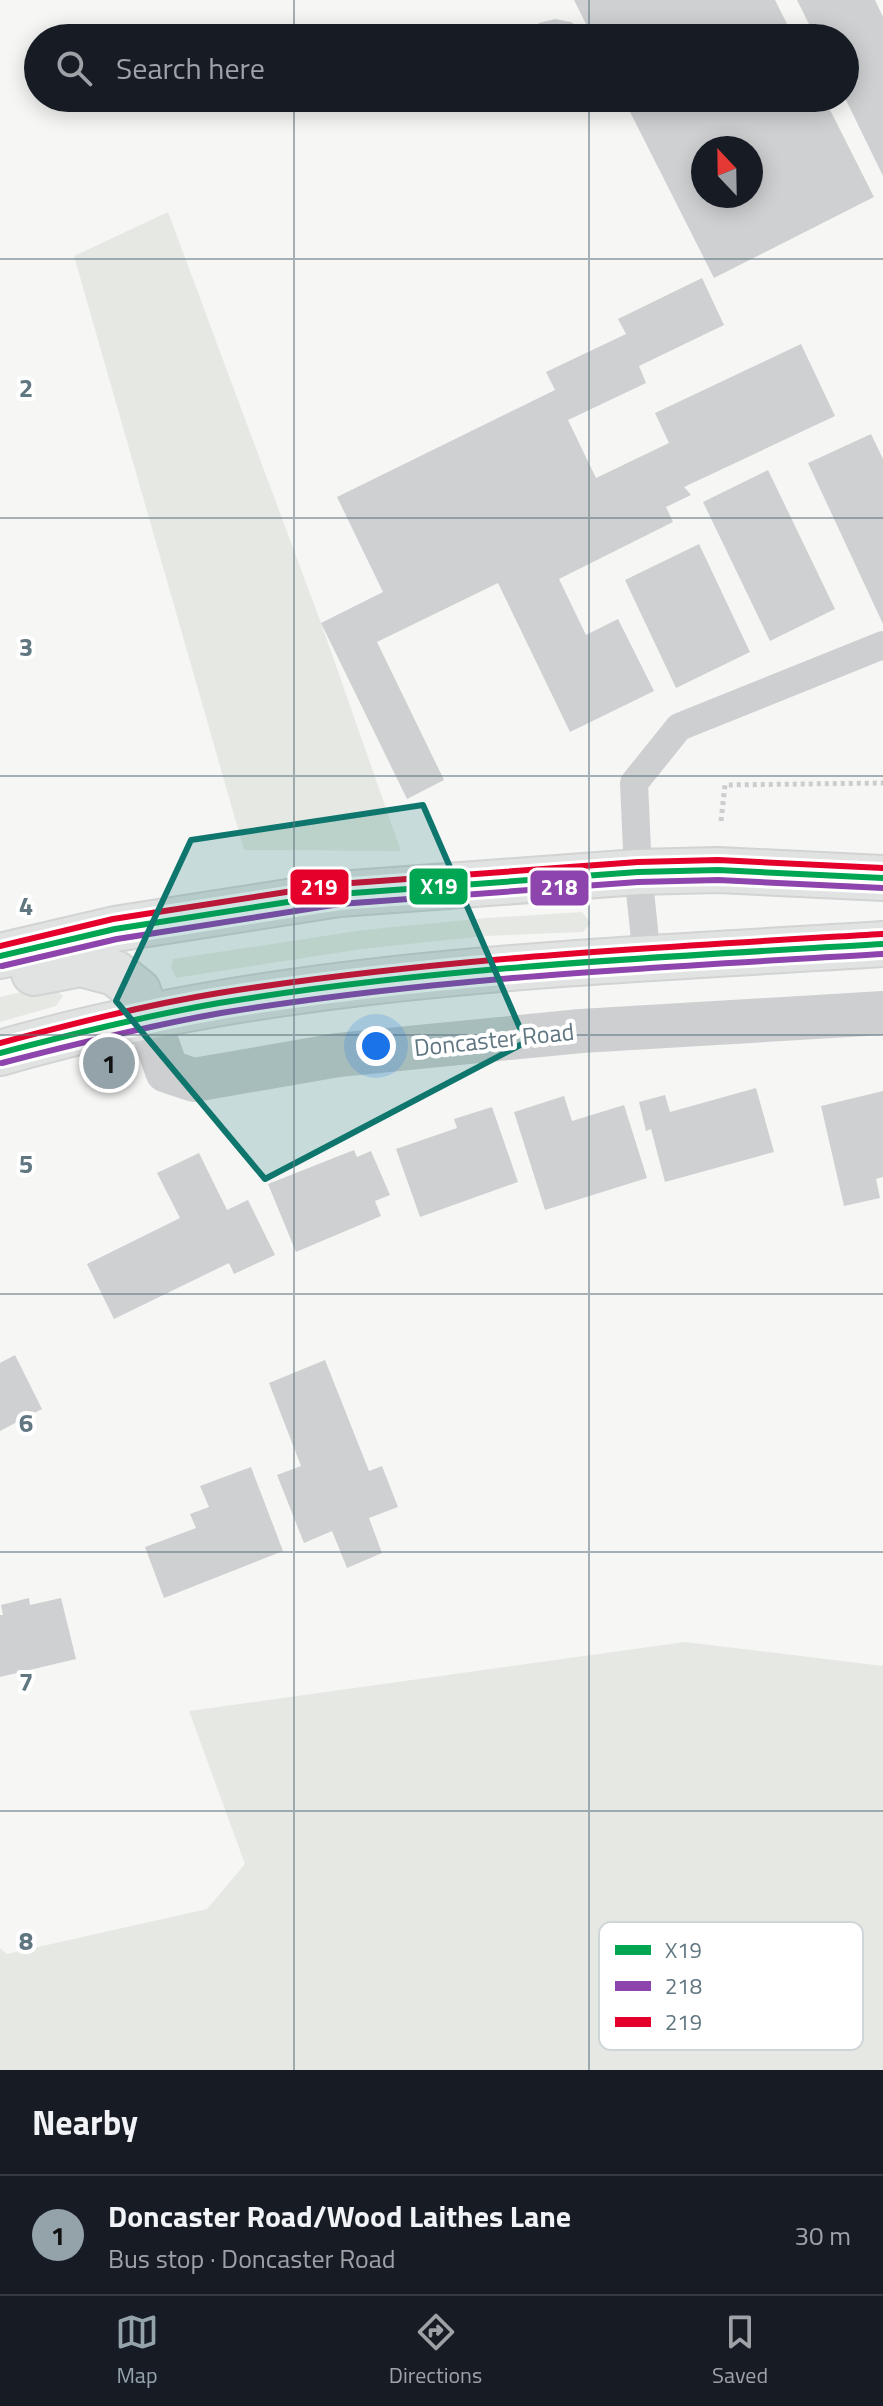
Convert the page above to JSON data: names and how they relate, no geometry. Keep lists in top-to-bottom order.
{
  "streets": {
    "street": ["Doncaster Road"]
  },
  "lines": ["transit line 219", "transit line X19", "transit line 218"],
  "legend": ["X19", "218", "219"],
  "north": "top",
  "page": {
    "search": "Search here",
    "pins": "1",
    "heading": "Nearby",
    "list": [
      {
        "mark": "1",
        "name": "Doncaster Road/Wood Laithes Lane",
        "note": "Bus stop · Doncaster Road",
        "value": "30 m"
      }
    ],
    "nav": ["Map", "Directions", "Saved"]
  },
  "grid": {
    "rows": [
      "2",
      "3",
      "4",
      "5",
      "6",
      "7",
      "8"
    ]
  }
}
